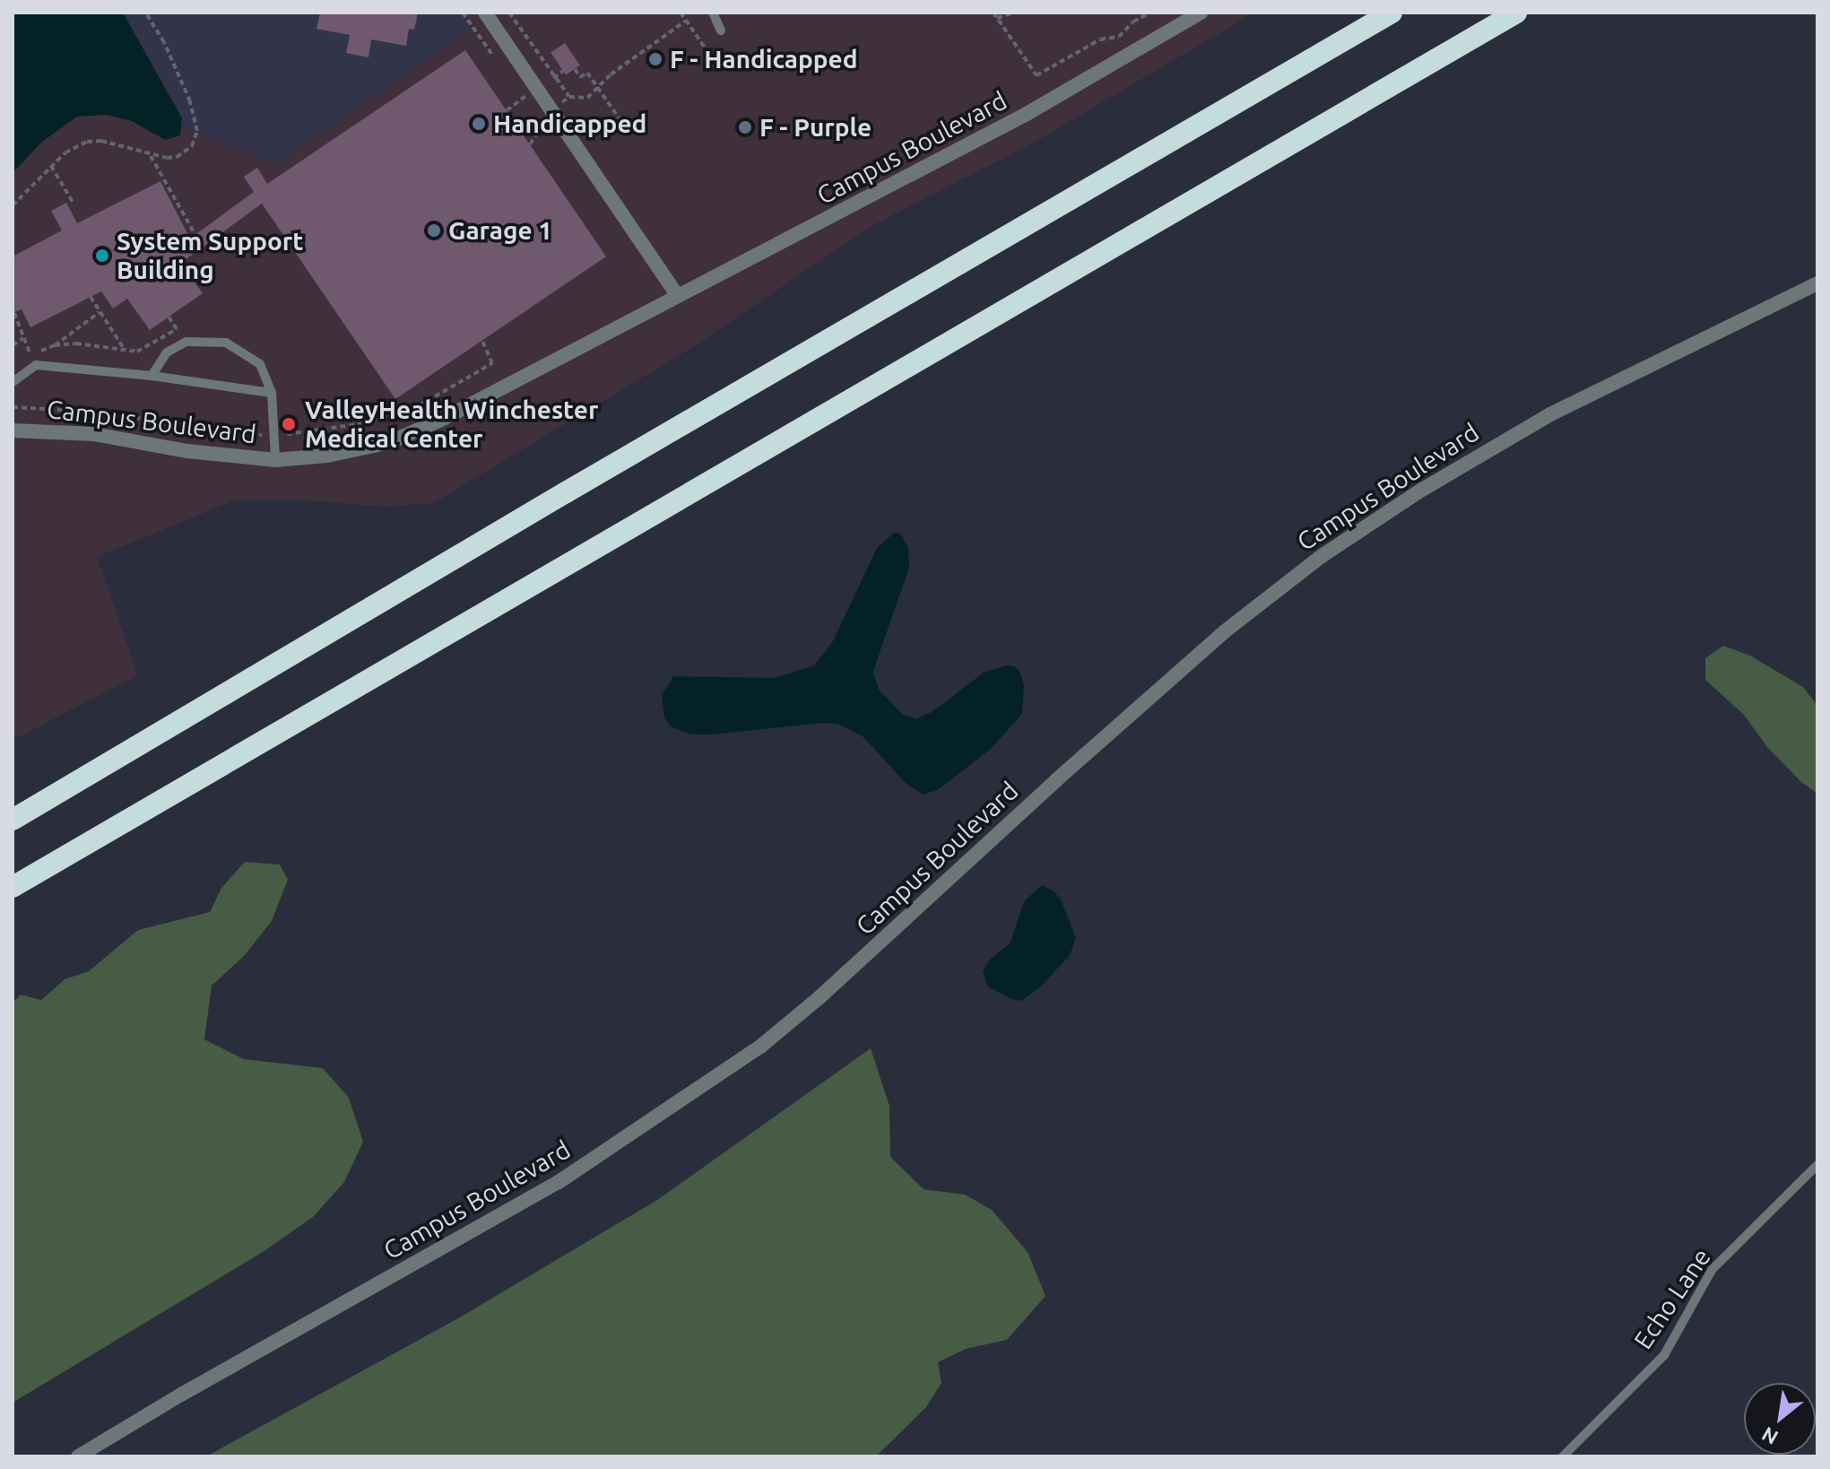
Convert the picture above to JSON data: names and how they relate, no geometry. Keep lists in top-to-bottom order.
{
  "streets": {
    "street": ["Campus Boulevard"],
    "lane": ["Echo Lane"]
  },
  "places": [
    "F - Handicapped",
    "Handicapped",
    "F - Purple",
    "Garage 1",
    "System Support Building",
    "ValleyHealth Winchester Medical Center"
  ],
  "north": "bottom left"
}
